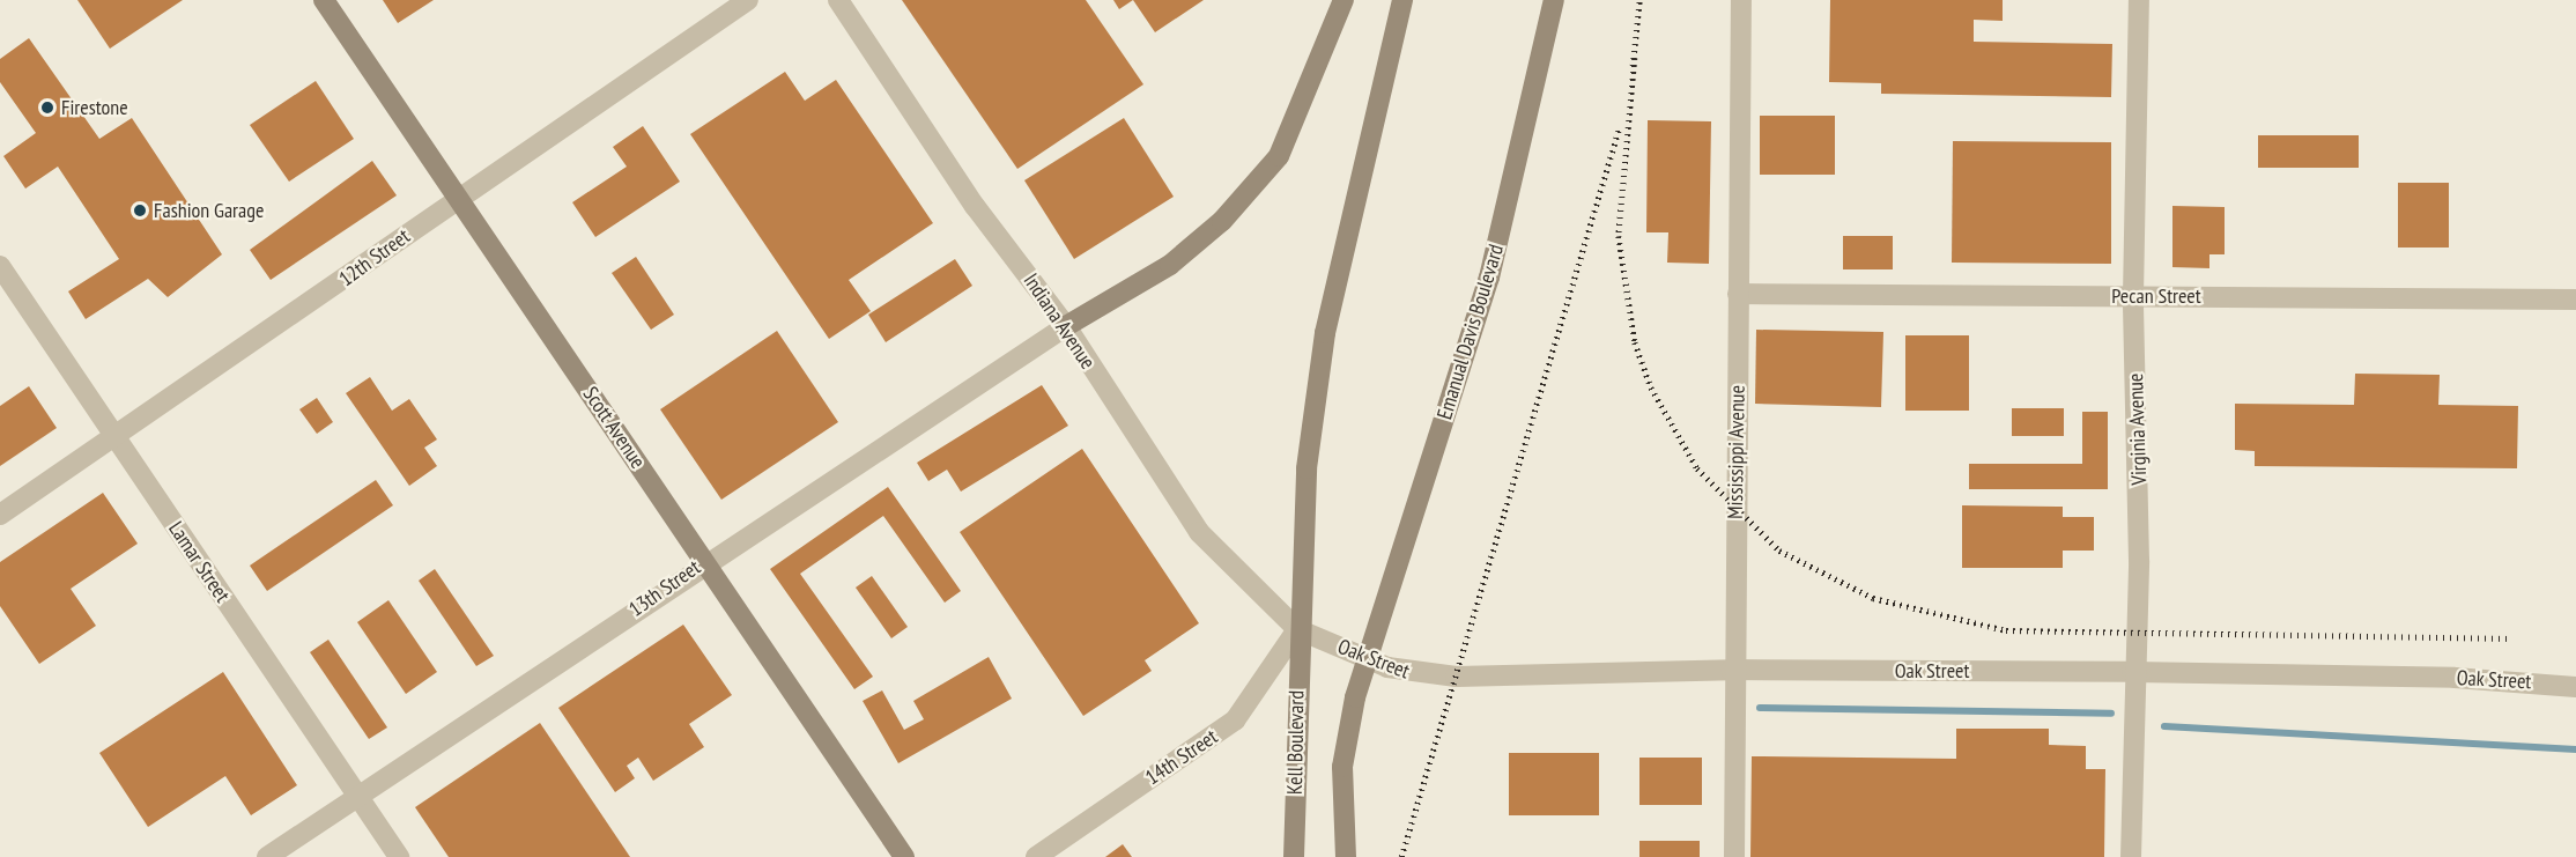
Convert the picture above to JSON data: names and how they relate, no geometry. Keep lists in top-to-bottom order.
{
  "streets": {
    "main road": ["Emanual Davis Boulevard", "Scott Avenue", "Kell Boulevard"],
    "street": [
      "12th Street",
      "Pecan Street",
      "Indiana Avenue",
      "Virginia Avenue",
      "Mississippi Avenue",
      "Lamar Street",
      "13th Street",
      "Oak Street",
      "14th Street"
    ]
  },
  "crossings": [
    ["12th Street", "Scott Avenue"],
    ["12th Street", "Lamar Street"],
    ["Pecan Street", "Virginia Avenue"],
    ["Pecan Street", "Mississippi Avenue"],
    ["Indiana Avenue", "13th Street"],
    ["Indiana Avenue", "Oak Street"],
    ["Indiana Avenue", "Kell Boulevard"],
    ["Indiana Avenue", "14th Street"],
    ["Emanual Davis Boulevard", "Oak Street"],
    ["Scott Avenue", "13th Street"],
    ["Virginia Avenue", "Oak Street"],
    ["Mississippi Avenue", "Oak Street"],
    ["Lamar Street", "13th Street"],
    ["Oak Street", "Kell Boulevard"],
    ["Oak Street", "14th Street"],
    ["Kell Boulevard", "14th Street"]
  ],
  "places": ["Firestone", "Fashion Garage"]
}
